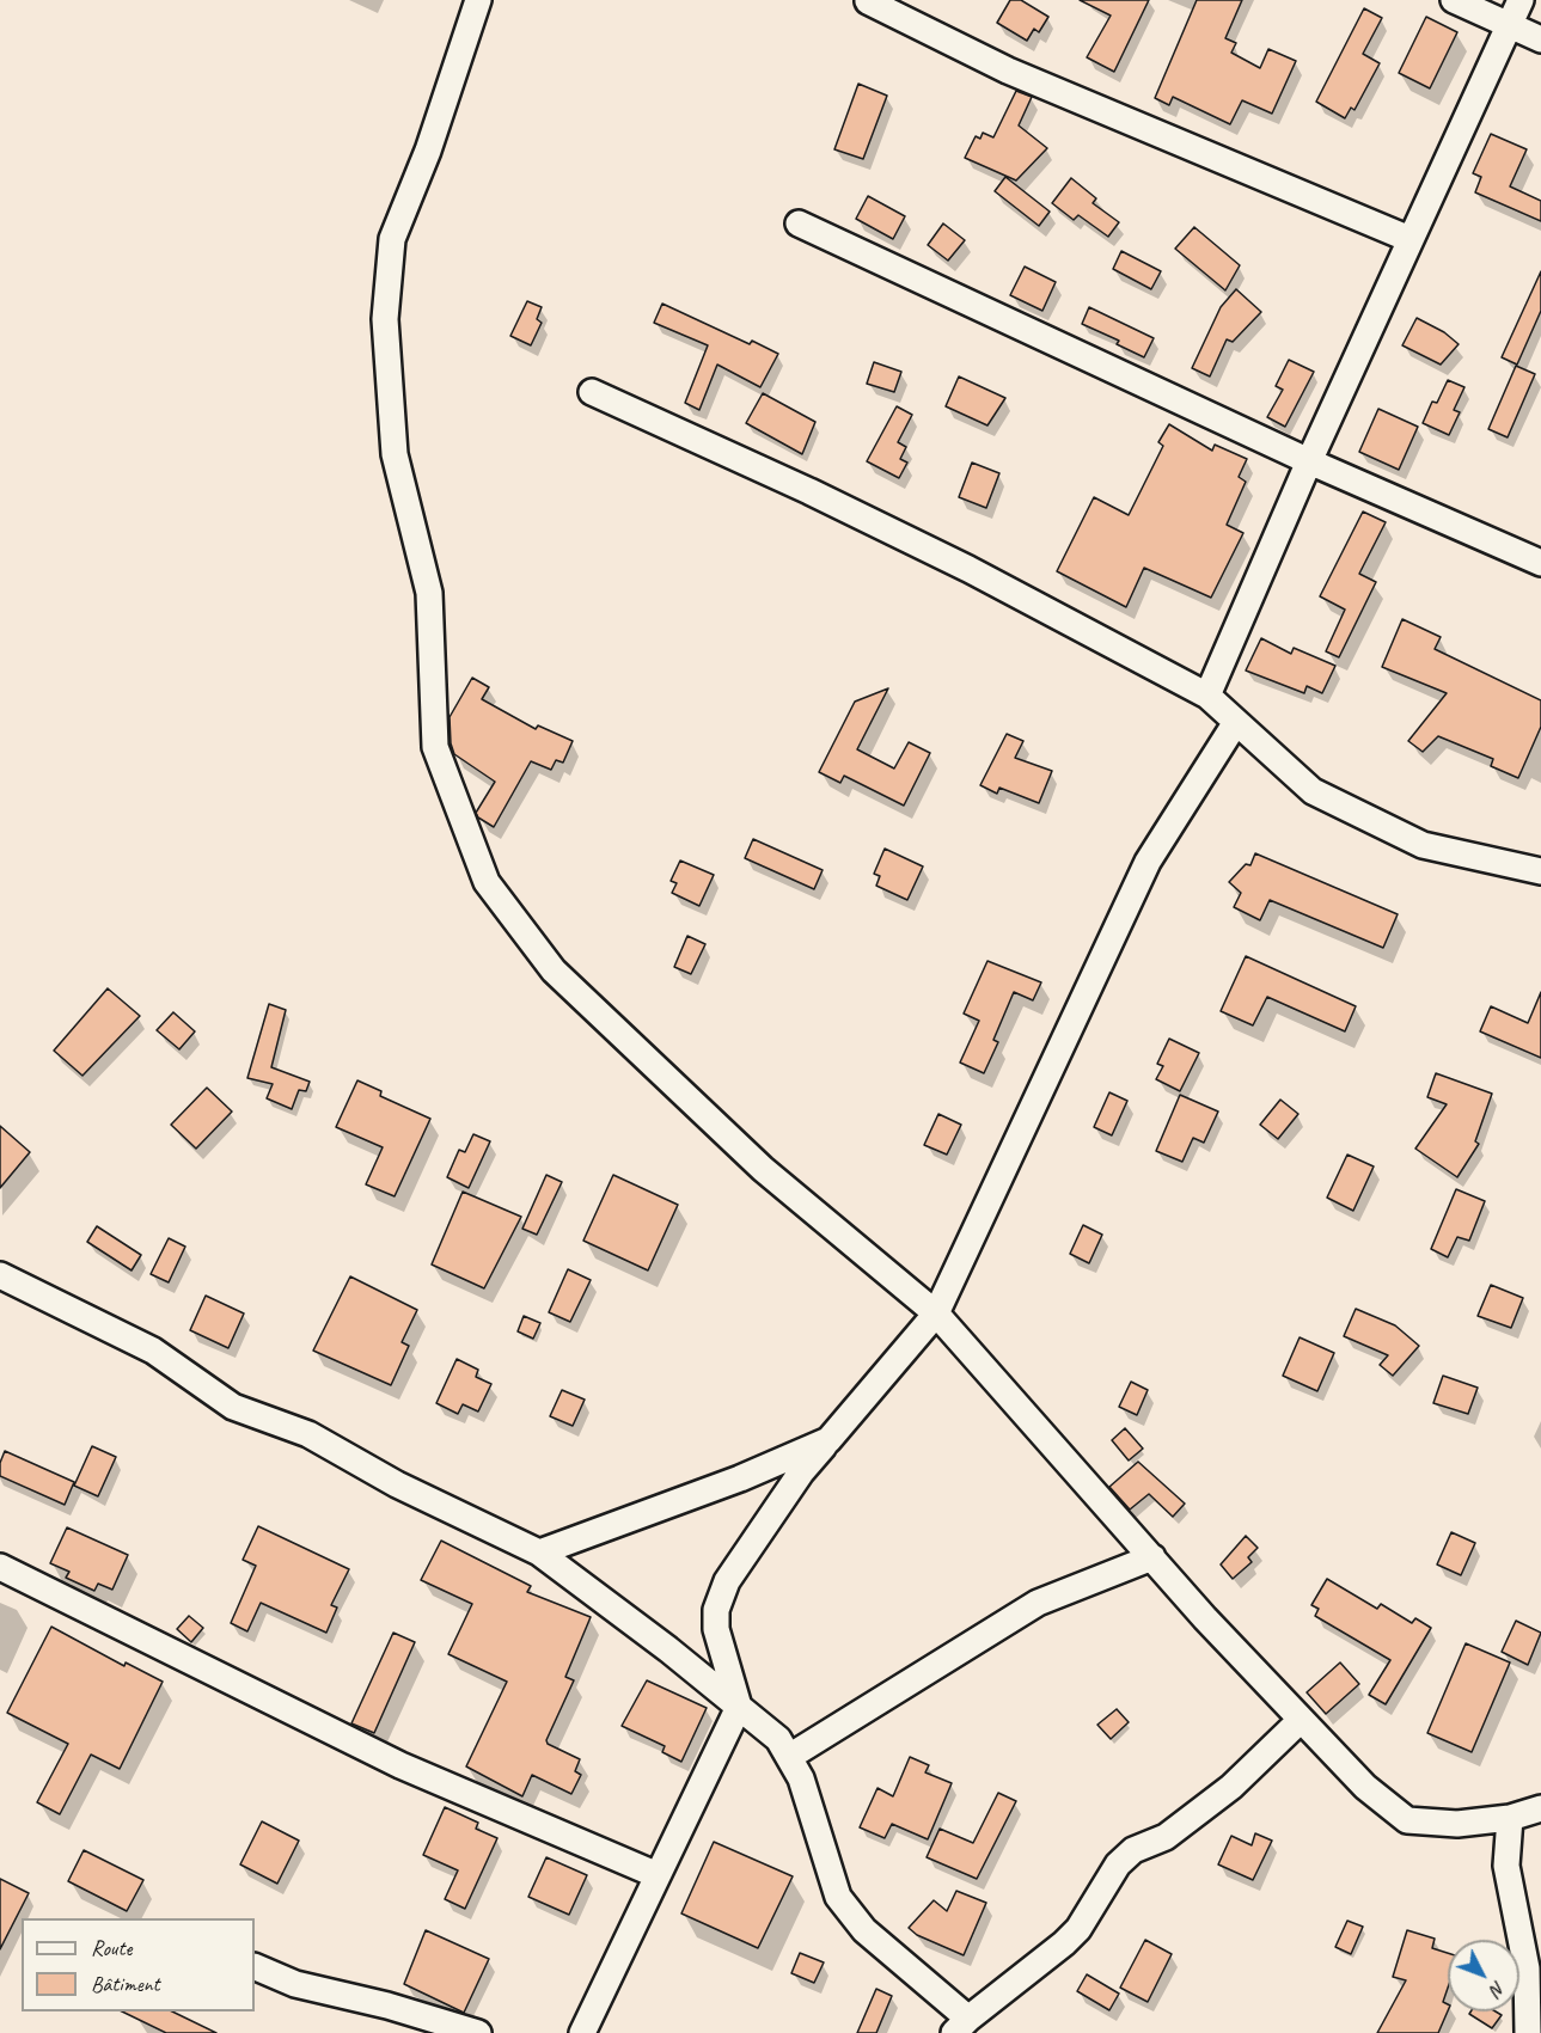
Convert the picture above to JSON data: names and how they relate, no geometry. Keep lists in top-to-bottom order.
{
  "legend": ["Route", "Bâtiment"],
  "north": "bottom right"
}
